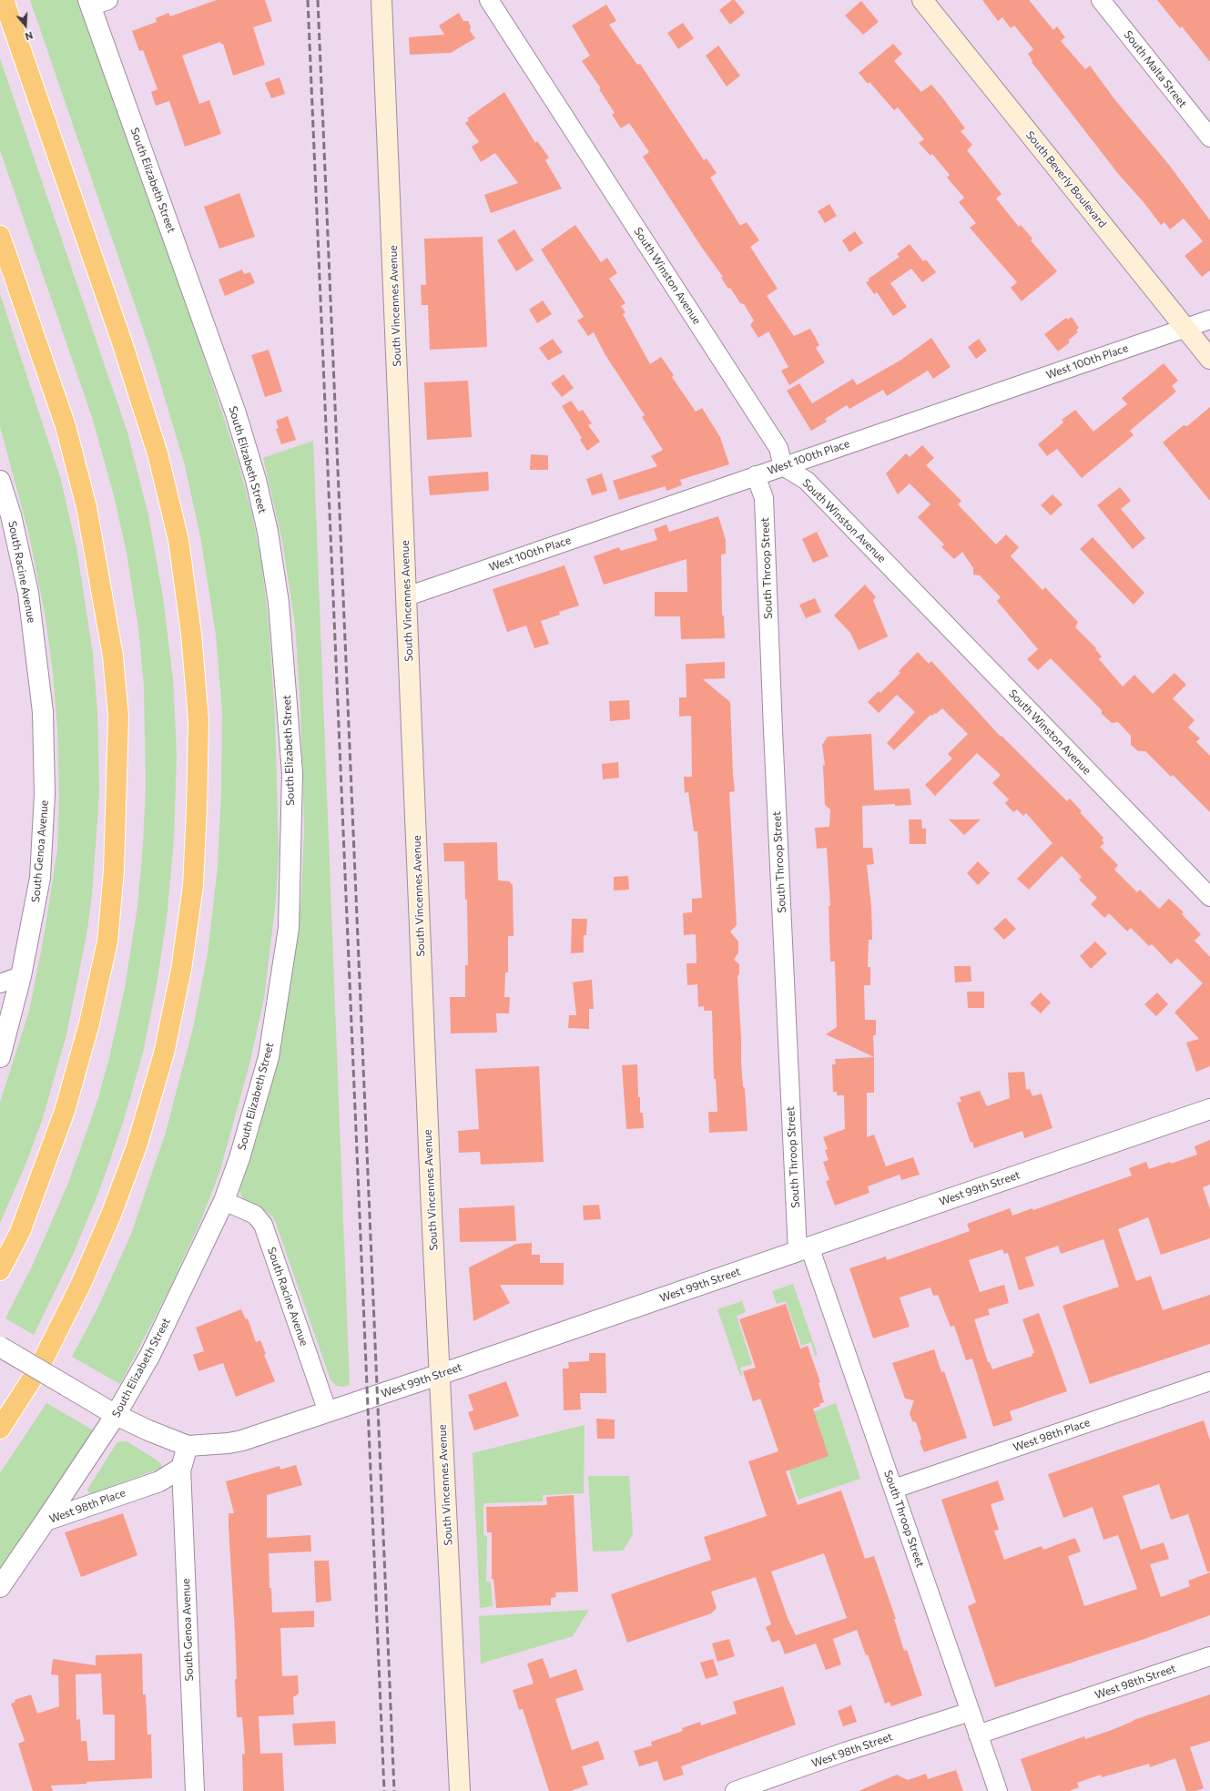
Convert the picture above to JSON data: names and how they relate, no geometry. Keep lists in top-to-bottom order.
{
  "streets": {
    "main road": ["South Beverly Boulevard", "South Vincennes Avenue"],
    "street": [
      "South Malta Street",
      "South Elizabeth Street",
      "South Winston Avenue",
      "West 100th Place",
      "South Throop Street",
      "South Racine Avenue",
      "South Genoa Avenue",
      "West 99th Street",
      "West 98th Place",
      "West 98th Street"
    ]
  },
  "crossings": [
    ["South Beverly Boulevard", "West 100th Place"],
    ["South Elizabeth Street", "South Racine Avenue"],
    ["South Elizabeth Street", "West 98th Place"],
    ["South Winston Avenue", "West 100th Place"],
    ["South Vincennes Avenue", "West 100th Place"],
    ["South Vincennes Avenue", "West 99th Street"],
    ["West 100th Place", "South Throop Street"],
    ["South Throop Street", "West 99th Street"],
    ["South Throop Street", "West 98th Place"],
    ["South Throop Street", "West 98th Street"],
    ["South Racine Avenue", "South Genoa Avenue"],
    ["South Racine Avenue", "West 99th Street"],
    ["South Genoa Avenue", "West 98th Place"]
  ],
  "north": "bottom"
}
